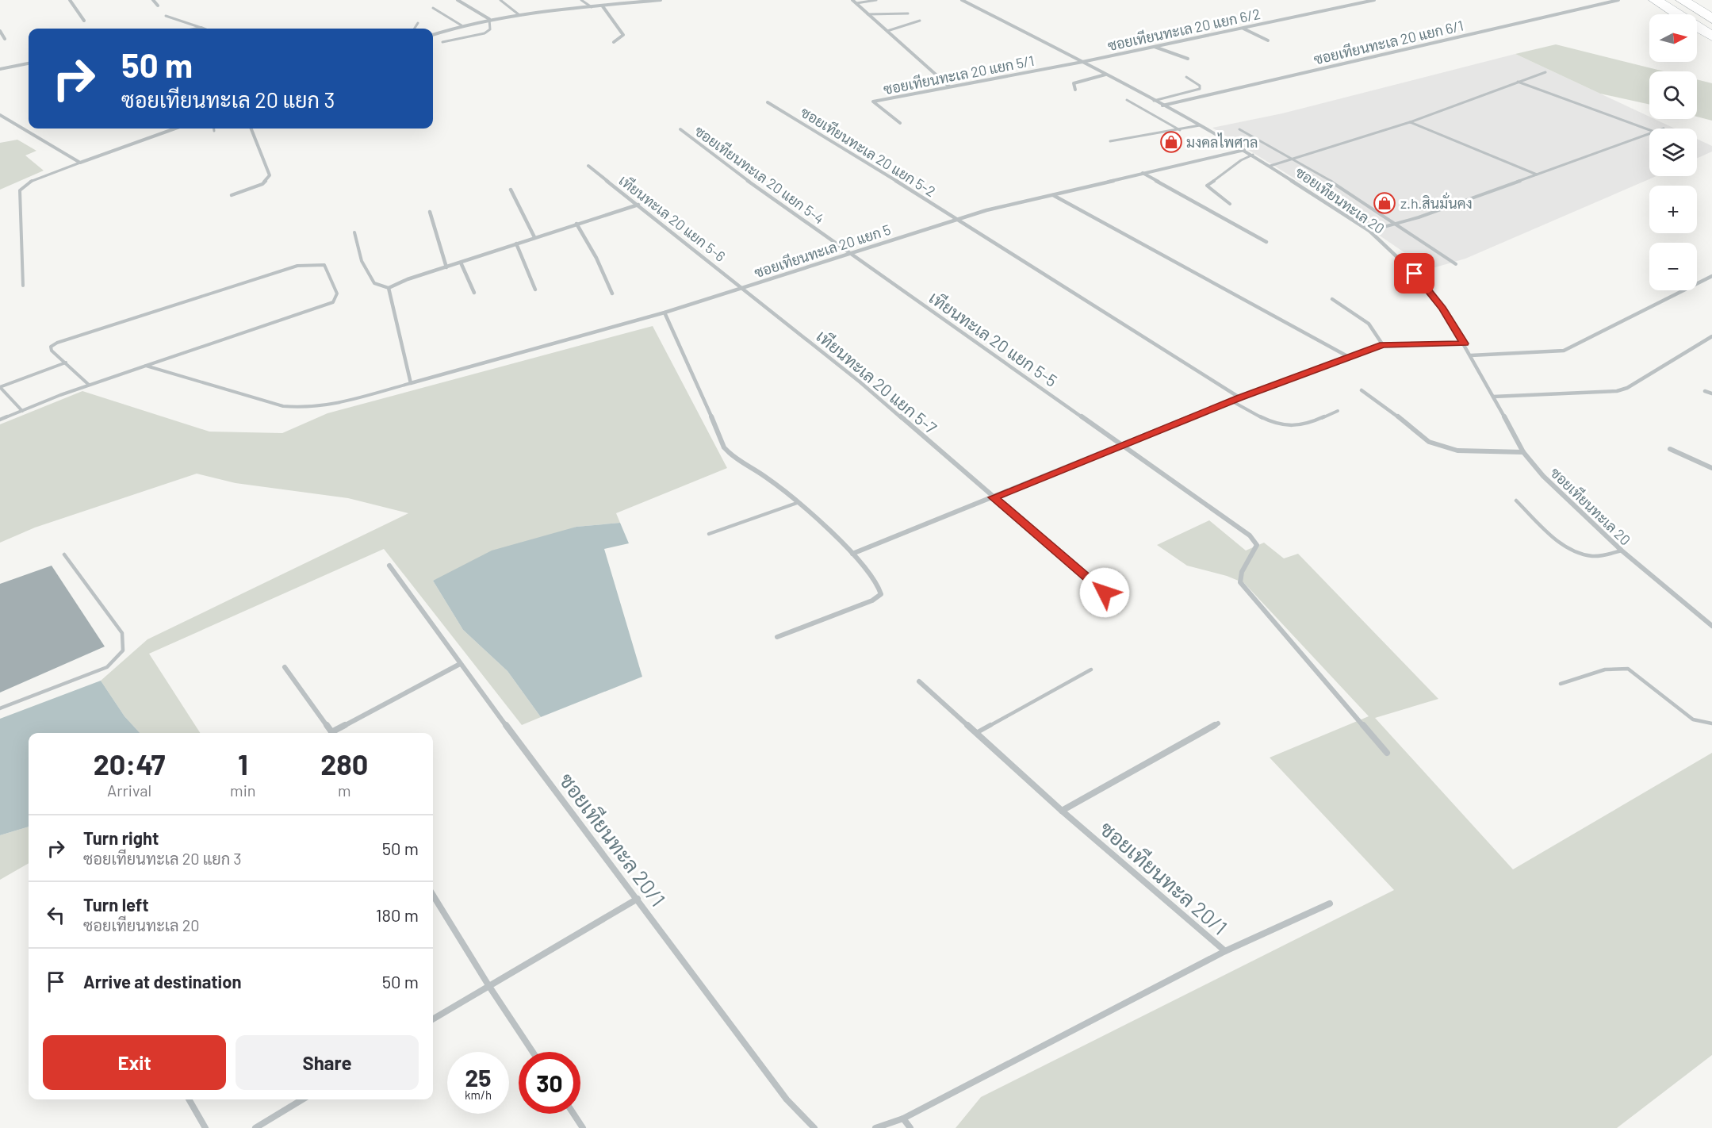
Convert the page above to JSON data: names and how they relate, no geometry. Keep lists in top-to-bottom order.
{
  "streets": {
    "street": [
      "ซอยเทียนทะเล 20 แยก 6/2",
      "ซอยเทียนทะเล 20 แยก 6/1",
      "ซอยเทียนทะเล 20 แยก 5/1",
      "ซอยเทียนทะเล 20 แยก 5-2",
      "ซอยเทียนทะเล 20 แยก 5-4",
      "ซอยเทียนทะเล 20",
      "เทียนทะเล 20 แยก 5-6",
      "ซอยเทียนทะเล 20 แยก 5",
      "เทียนทะเล 20 แยก 5-5",
      "เทียนทะเล 20 แยก 5-7",
      "ซอยเทียนทะล 20/1"
    ]
  },
  "crossings": [
    ["ซอยเทียนทะเล 20 แยก 6/2", "ซอยเทียนทะเล 20 แยก 5/1"],
    ["ซอยเทียนทะเล 20 แยก 6/2", "ซอยเทียนทะเล 20"],
    ["ซอยเทียนทะเล 20 แยก 6/1", "ซอยเทียนทะเล 20"],
    ["ซอยเทียนทะเล 20 แยก 5/1", "ซอยเทียนทะเล 20"],
    ["ซอยเทียนทะเล 20 แยก 5-2", "ซอยเทียนทะเล 20 แยก 5"],
    ["ซอยเทียนทะเล 20 แยก 5-4", "ซอยเทียนทะเล 20 แยก 5"],
    ["ซอยเทียนทะเล 20 แยก 5-4", "เทียนทะเล 20 แยก 5-5"],
    ["ซอยเทียนทะเล 20", "ซอยเทียนทะเล 20 แยก 5"],
    ["เทียนทะเล 20 แยก 5-6", "ซอยเทียนทะเล 20 แยก 5"],
    ["เทียนทะเล 20 แยก 5-6", "เทียนทะเล 20 แยก 5-7"],
    ["ซอยเทียนทะเล 20 แยก 5", "เทียนทะเล 20 แยก 5-5"],
    ["ซอยเทียนทะเล 20 แยก 5", "เทียนทะเล 20 แยก 5-7"]
  ],
  "places": {
    "shop": ["มงคลไพศาล", "z.h.สินมั่นคง"]
  },
  "north": "right",
  "page": {
    "map_buttons": ["+", "−"],
    "turn": ["50 m", "ซอยเทียนทะเล 20 แยก 3"],
    "eta": [
      "20:47",
      "Arrival",
      "1",
      "min",
      "280",
      "m"
    ],
    "list": [
      {
        "name": "Turn right",
        "note": "ซอยเทียนทะเล 20 แยก 3",
        "value": "50 m"
      },
      {
        "name": "Turn left",
        "note": "ซอยเทียนทะเล 20",
        "value": "180 m"
      },
      {
        "name": "Arrive at destination",
        "value": "50 m"
      }
    ],
    "buttons": ["Exit", "Share"],
    "speed": "25 km/h",
    "limit": "30"
  }
}
